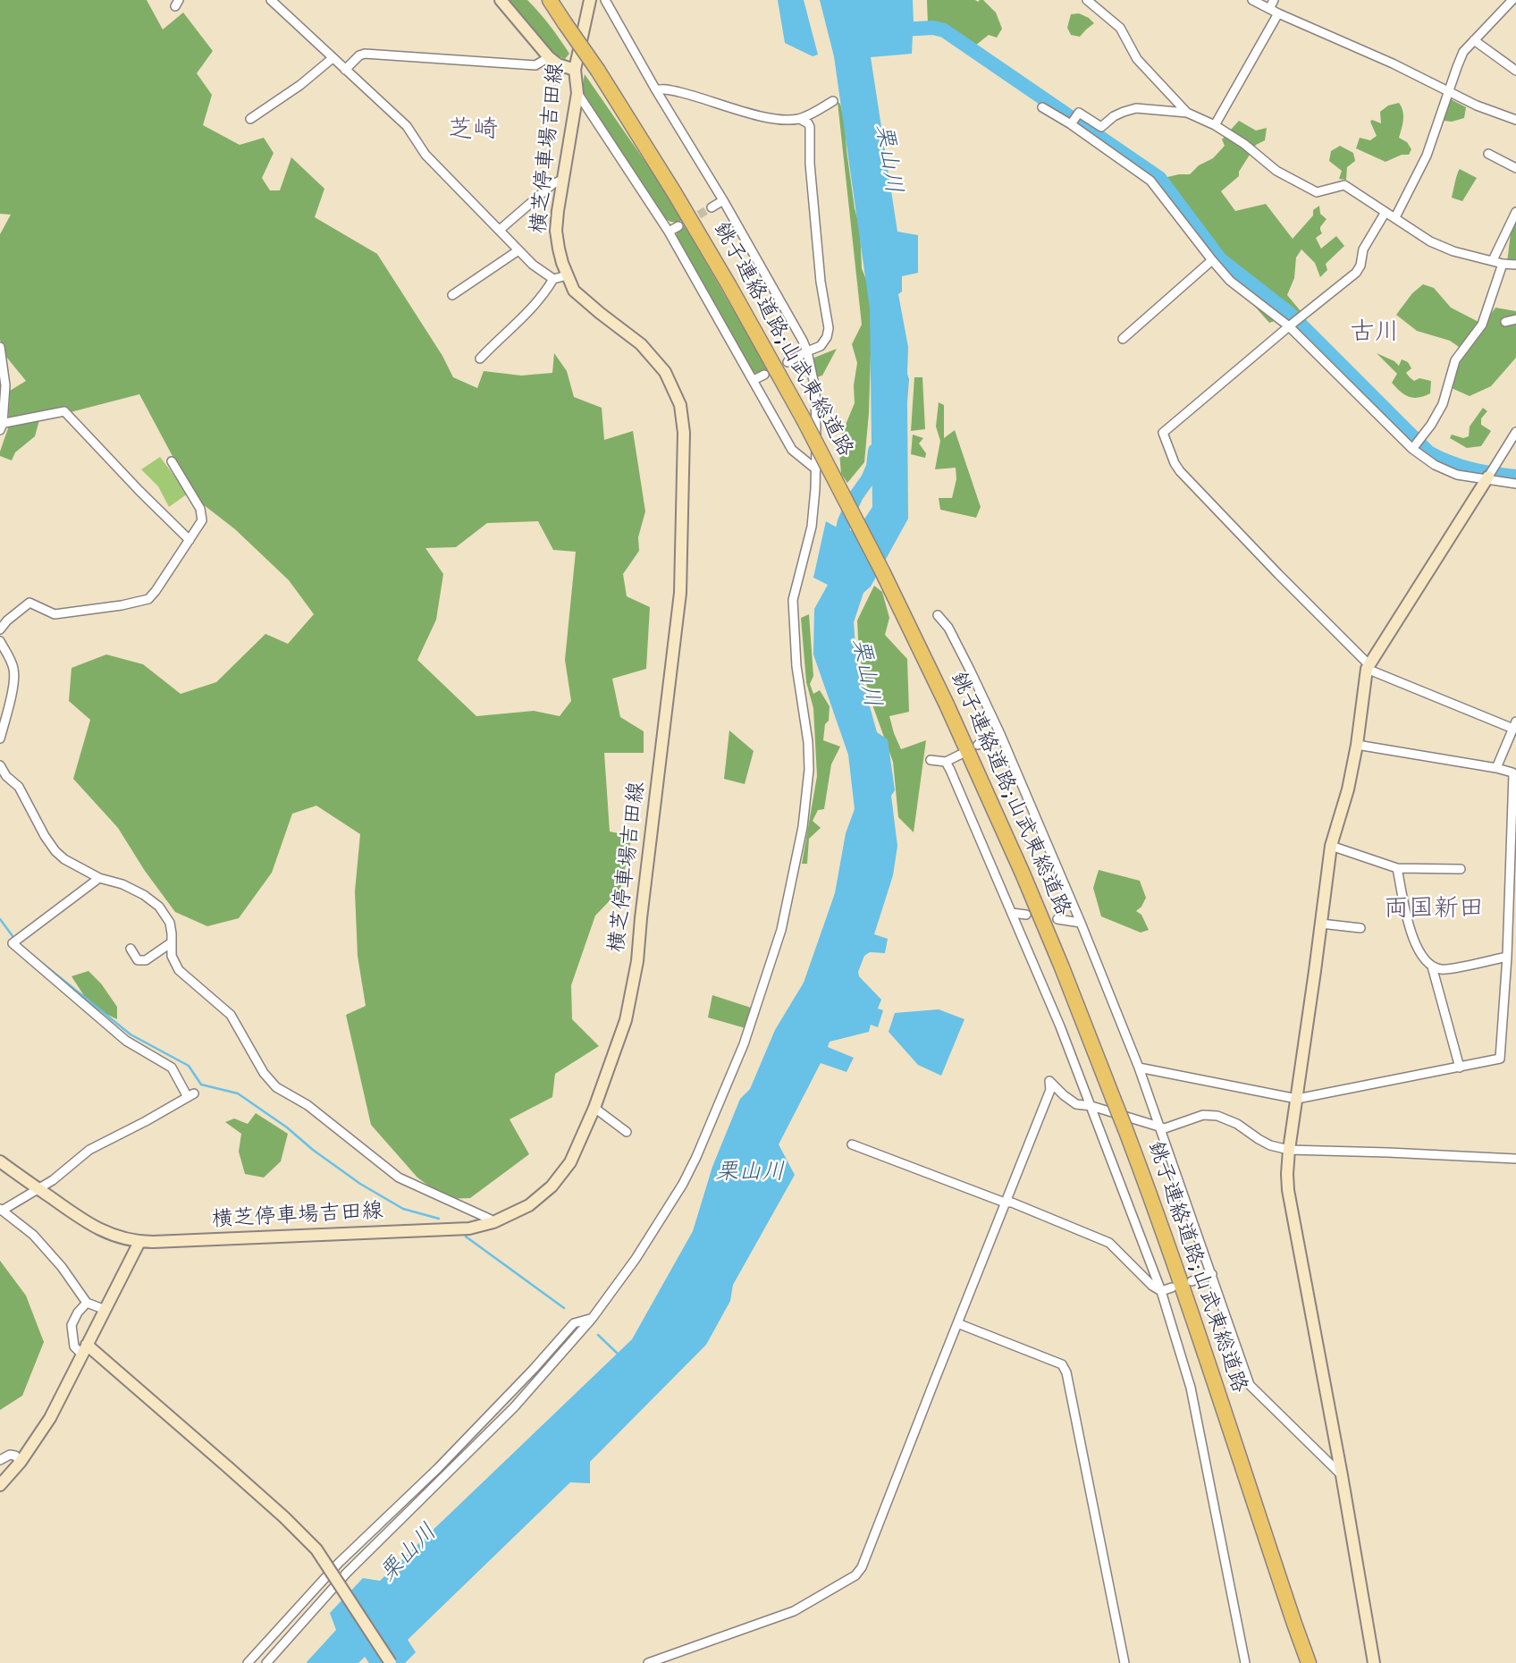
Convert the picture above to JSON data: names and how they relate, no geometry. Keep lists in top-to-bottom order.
{
  "streets": {
    "highway": ["銚子連絡道路;山武東総道路"],
    "street": ["横芝停車場吉田線"]
  },
  "districts": ["芝崎", "古川", "両国新田"],
  "water": ["栗山川"]
}
